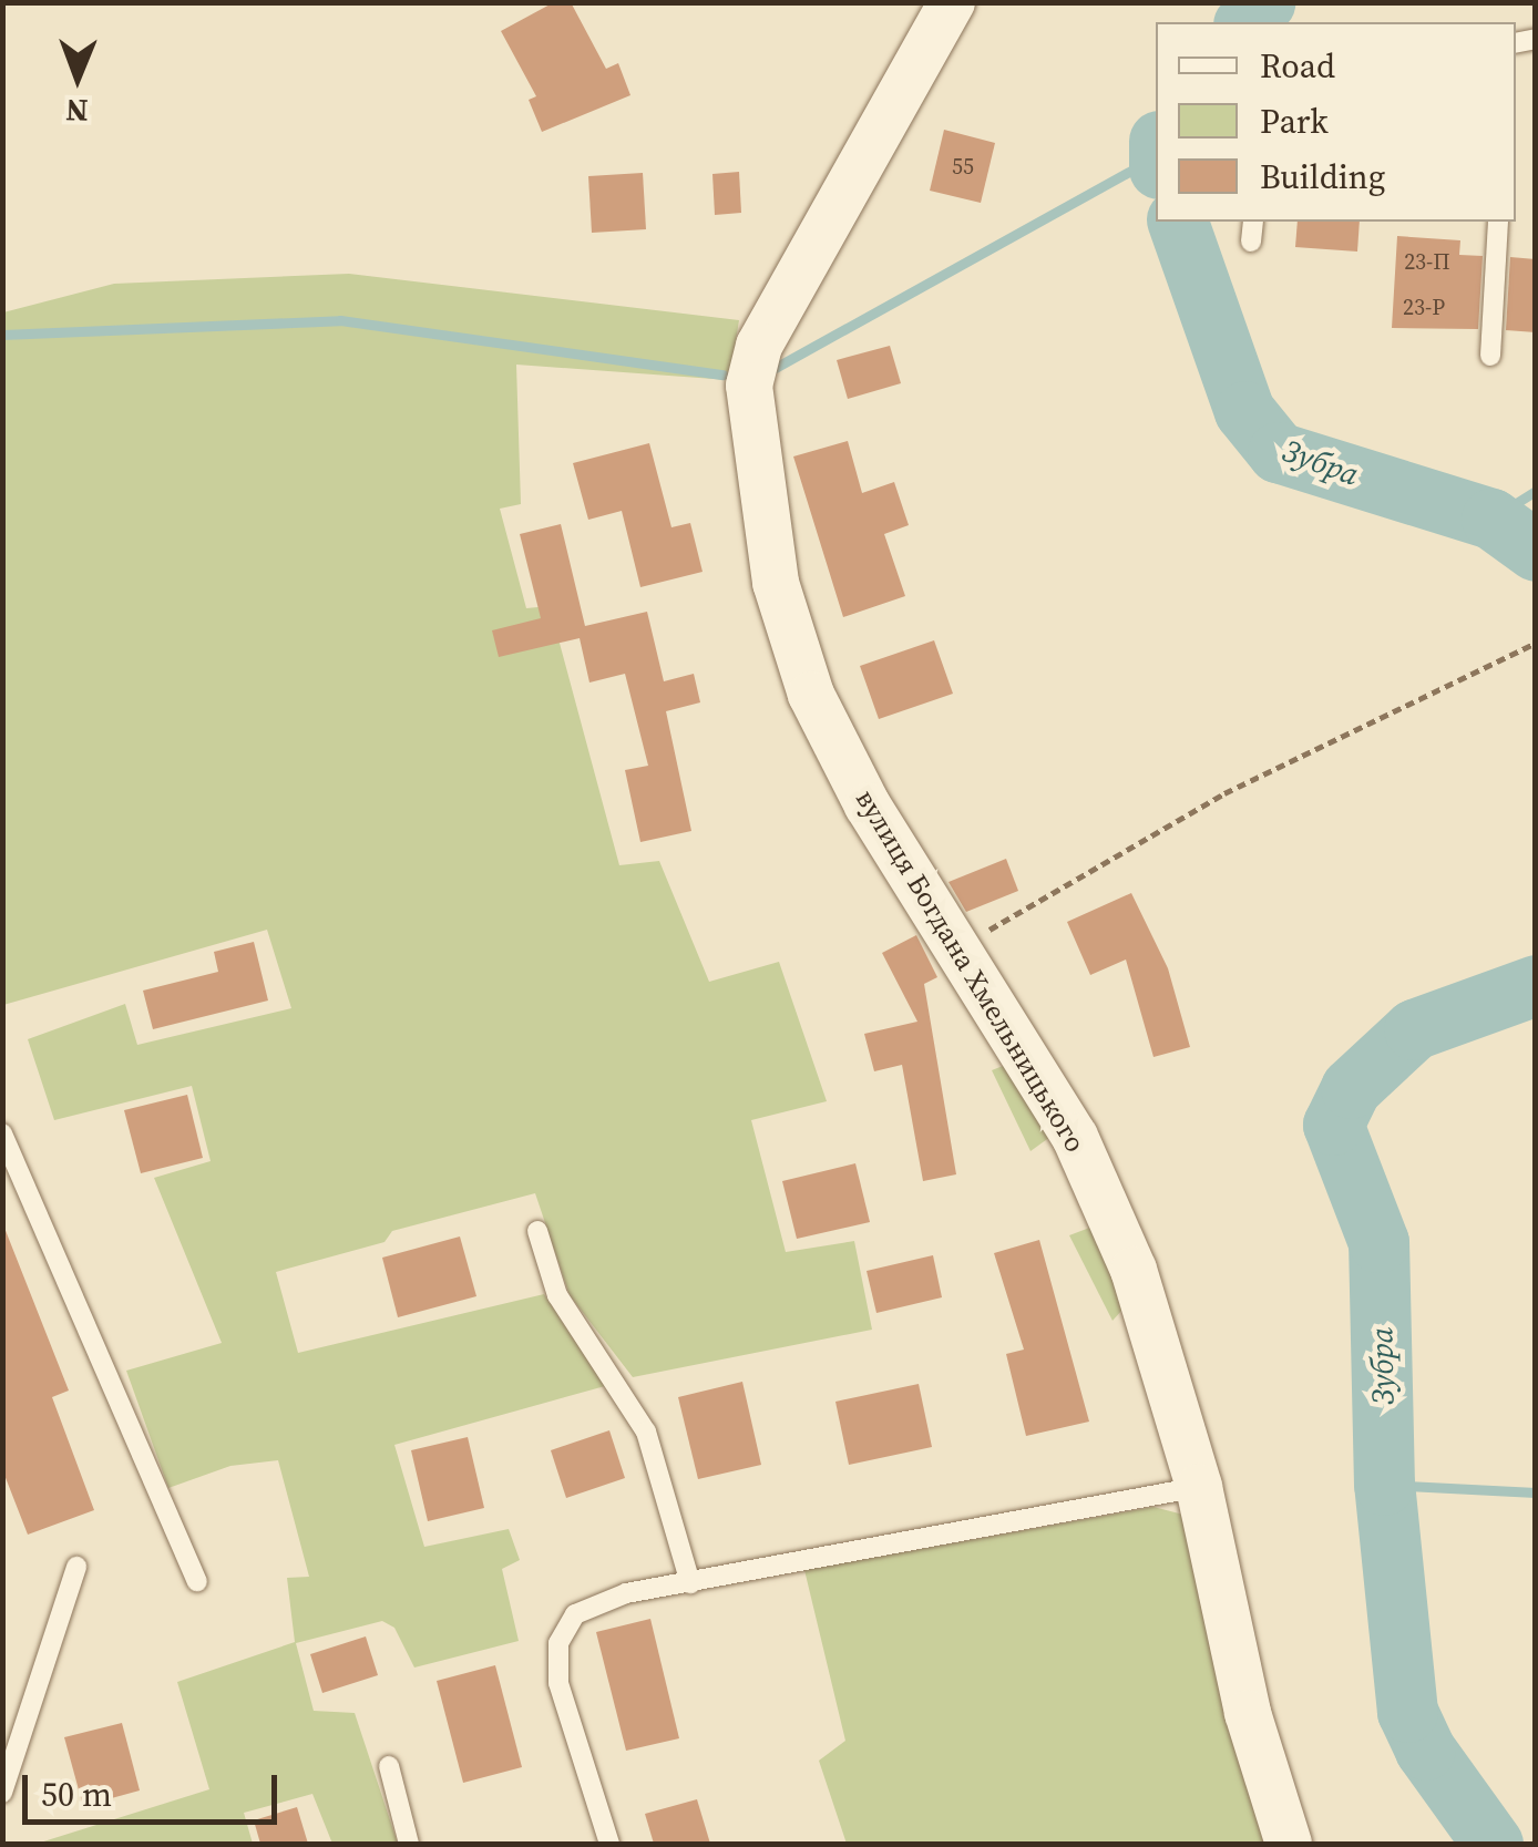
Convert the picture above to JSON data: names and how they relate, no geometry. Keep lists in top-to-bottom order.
{
  "streets": {
    "street": ["вулиця Богдана Хмельницького"]
  },
  "water": ["Зубра"],
  "house_numbers": ["55", "23-П", "23-Р"],
  "legend": ["Road", "Park", "Building"],
  "scale_bar": "50 m",
  "north": "bottom"
}
